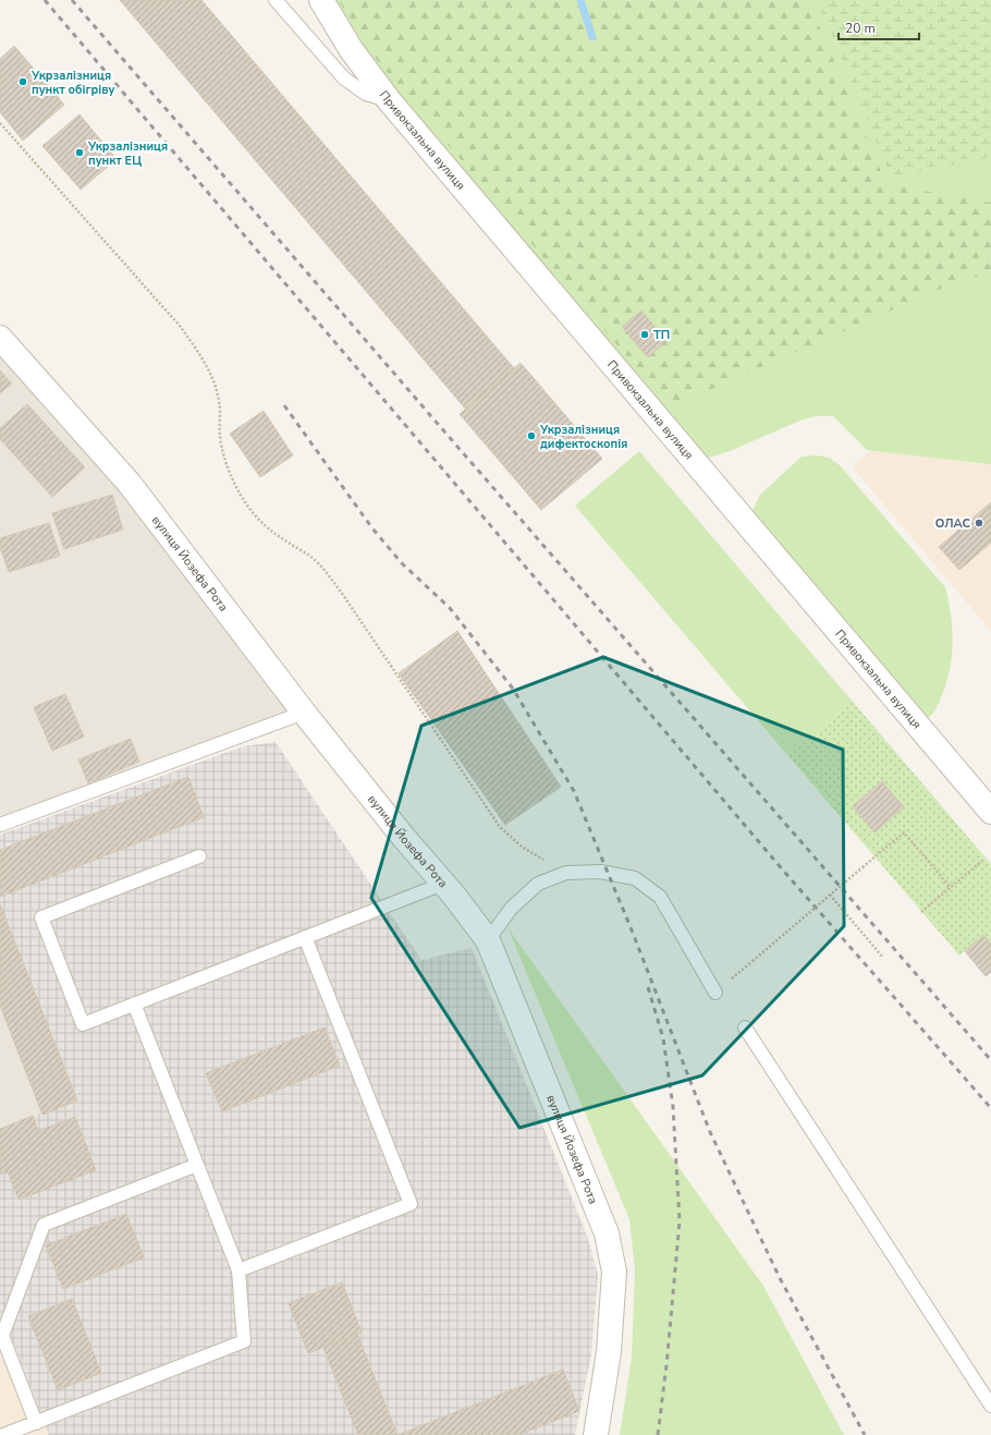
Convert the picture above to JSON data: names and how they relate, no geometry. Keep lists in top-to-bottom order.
{
  "streets": {
    "street": ["Привокзальна вулиця", "вулиця Йозефа Рота"]
  },
  "places": [
    "Укрзалізниця пункт обігріву",
    "Укрзалізниця пункт ЕЦ",
    "ТП",
    "Укрзалізниця дифектоскопія",
    "ОЛАС"
  ],
  "scale_bar": "20 m"
}
